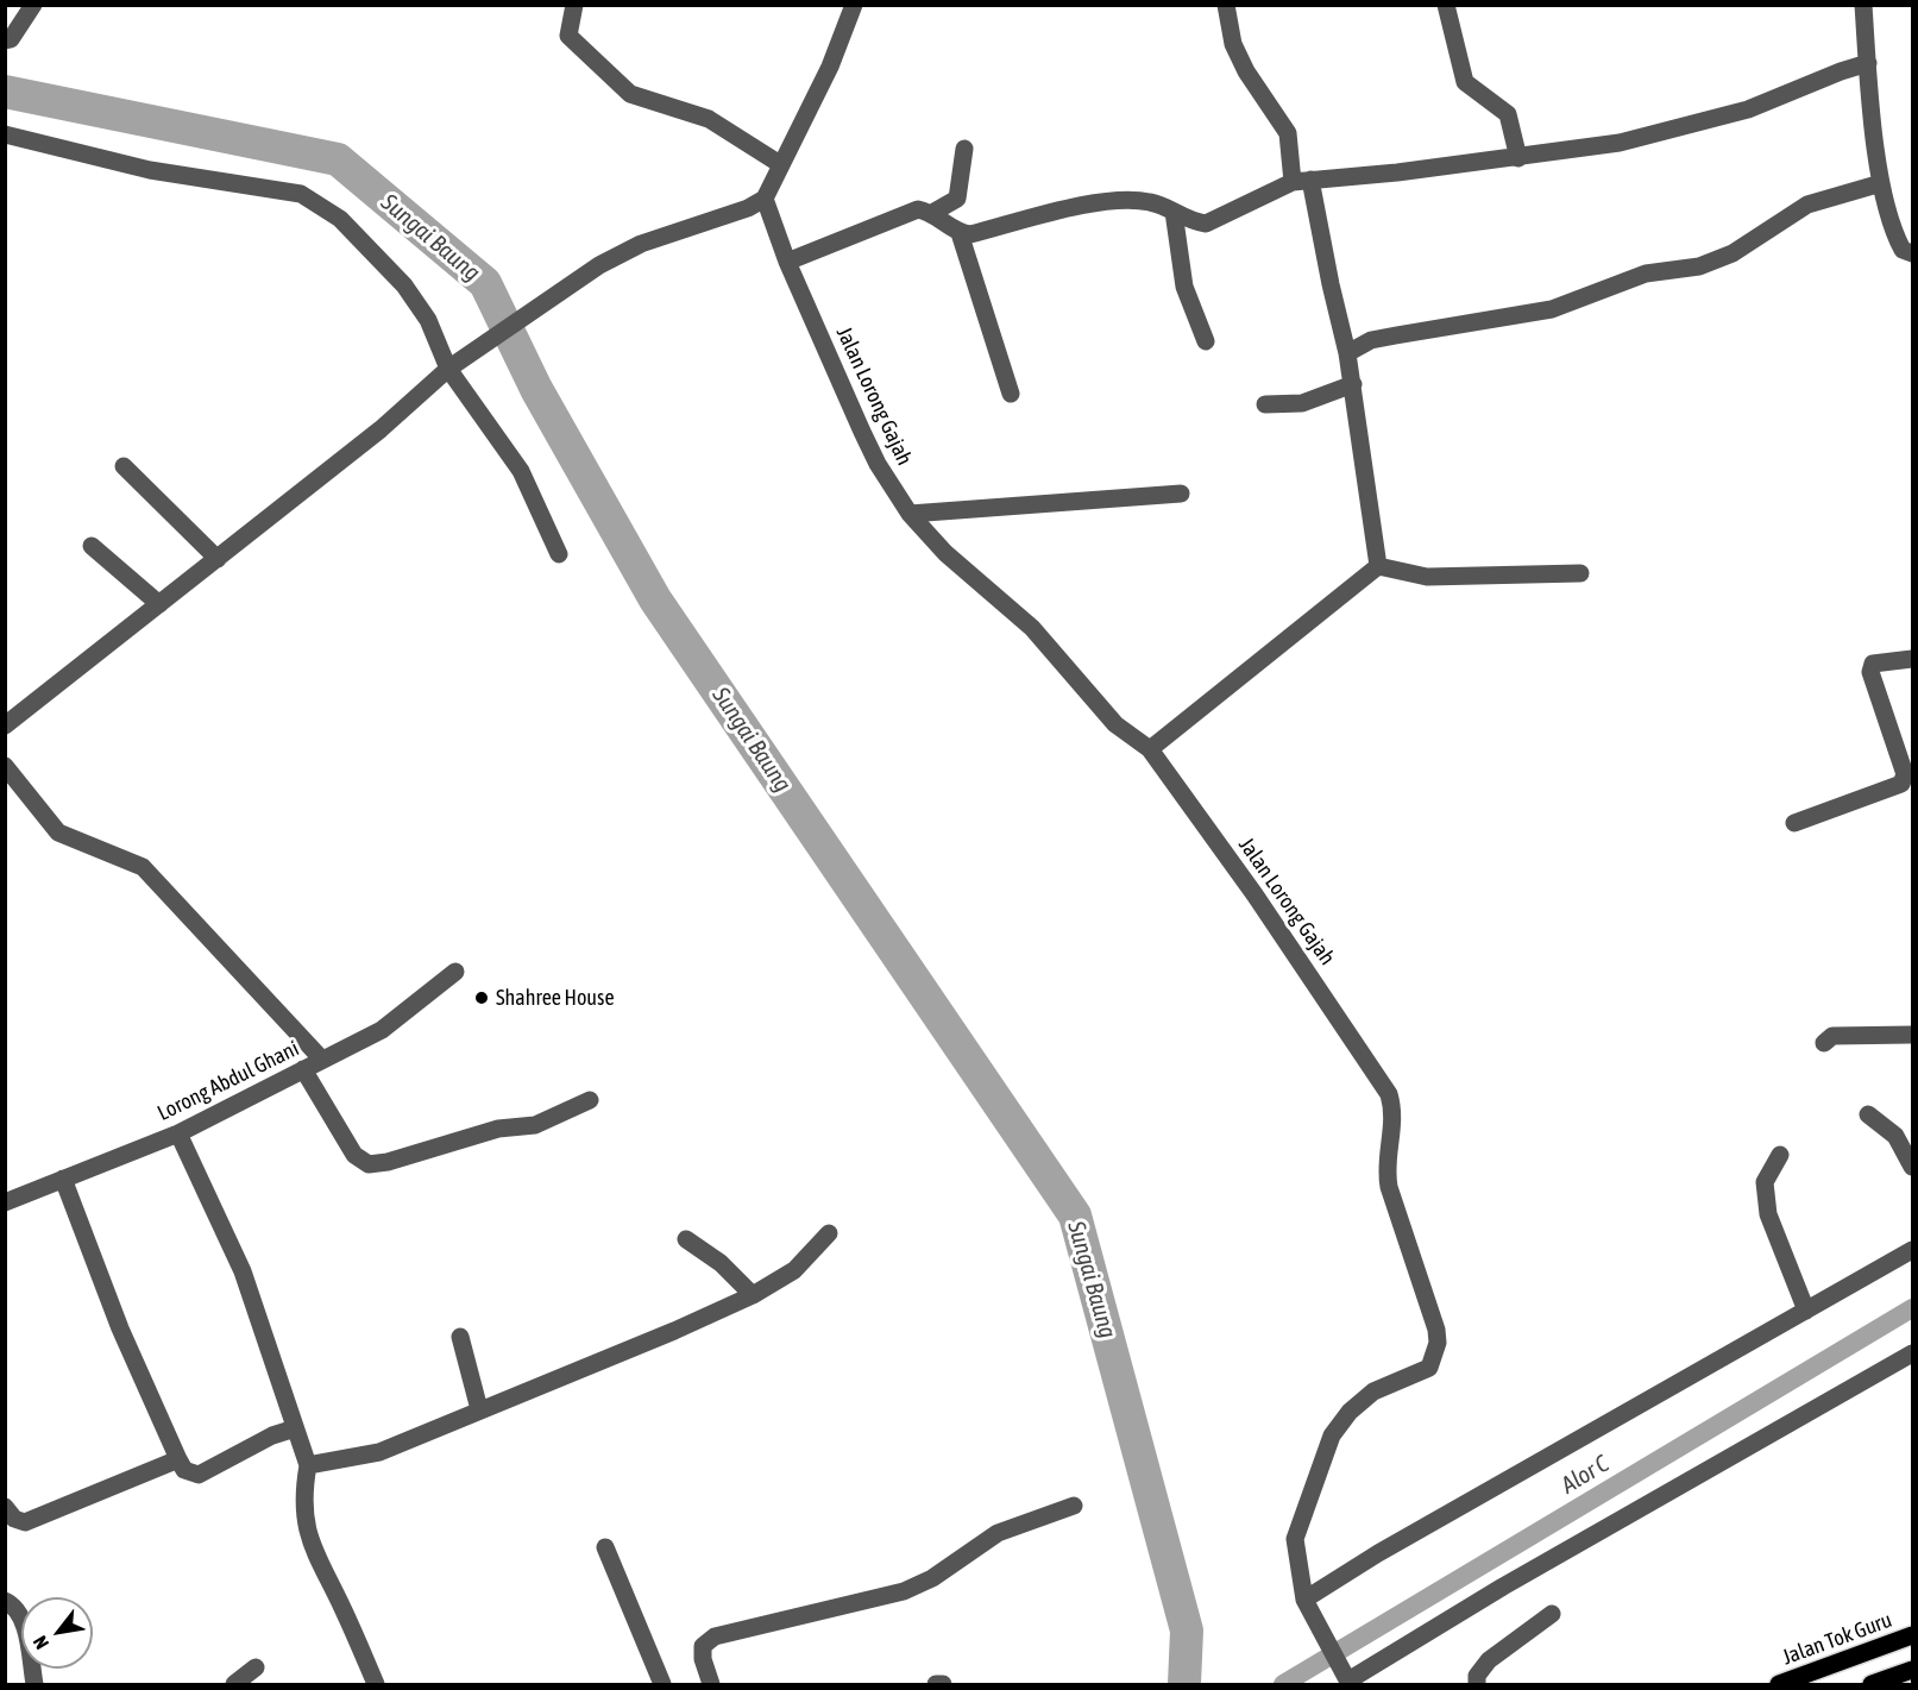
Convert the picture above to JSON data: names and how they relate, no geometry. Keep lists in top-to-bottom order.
{
  "streets": {
    "main road": ["Jalan Tok Guru"],
    "street": ["Jalan Lorong Gajah", "Lorong Abdul Ghani"]
  },
  "water": ["Sungai Baung", "Alor C"],
  "places": ["Shahree House"],
  "north": "bottom left"
}
